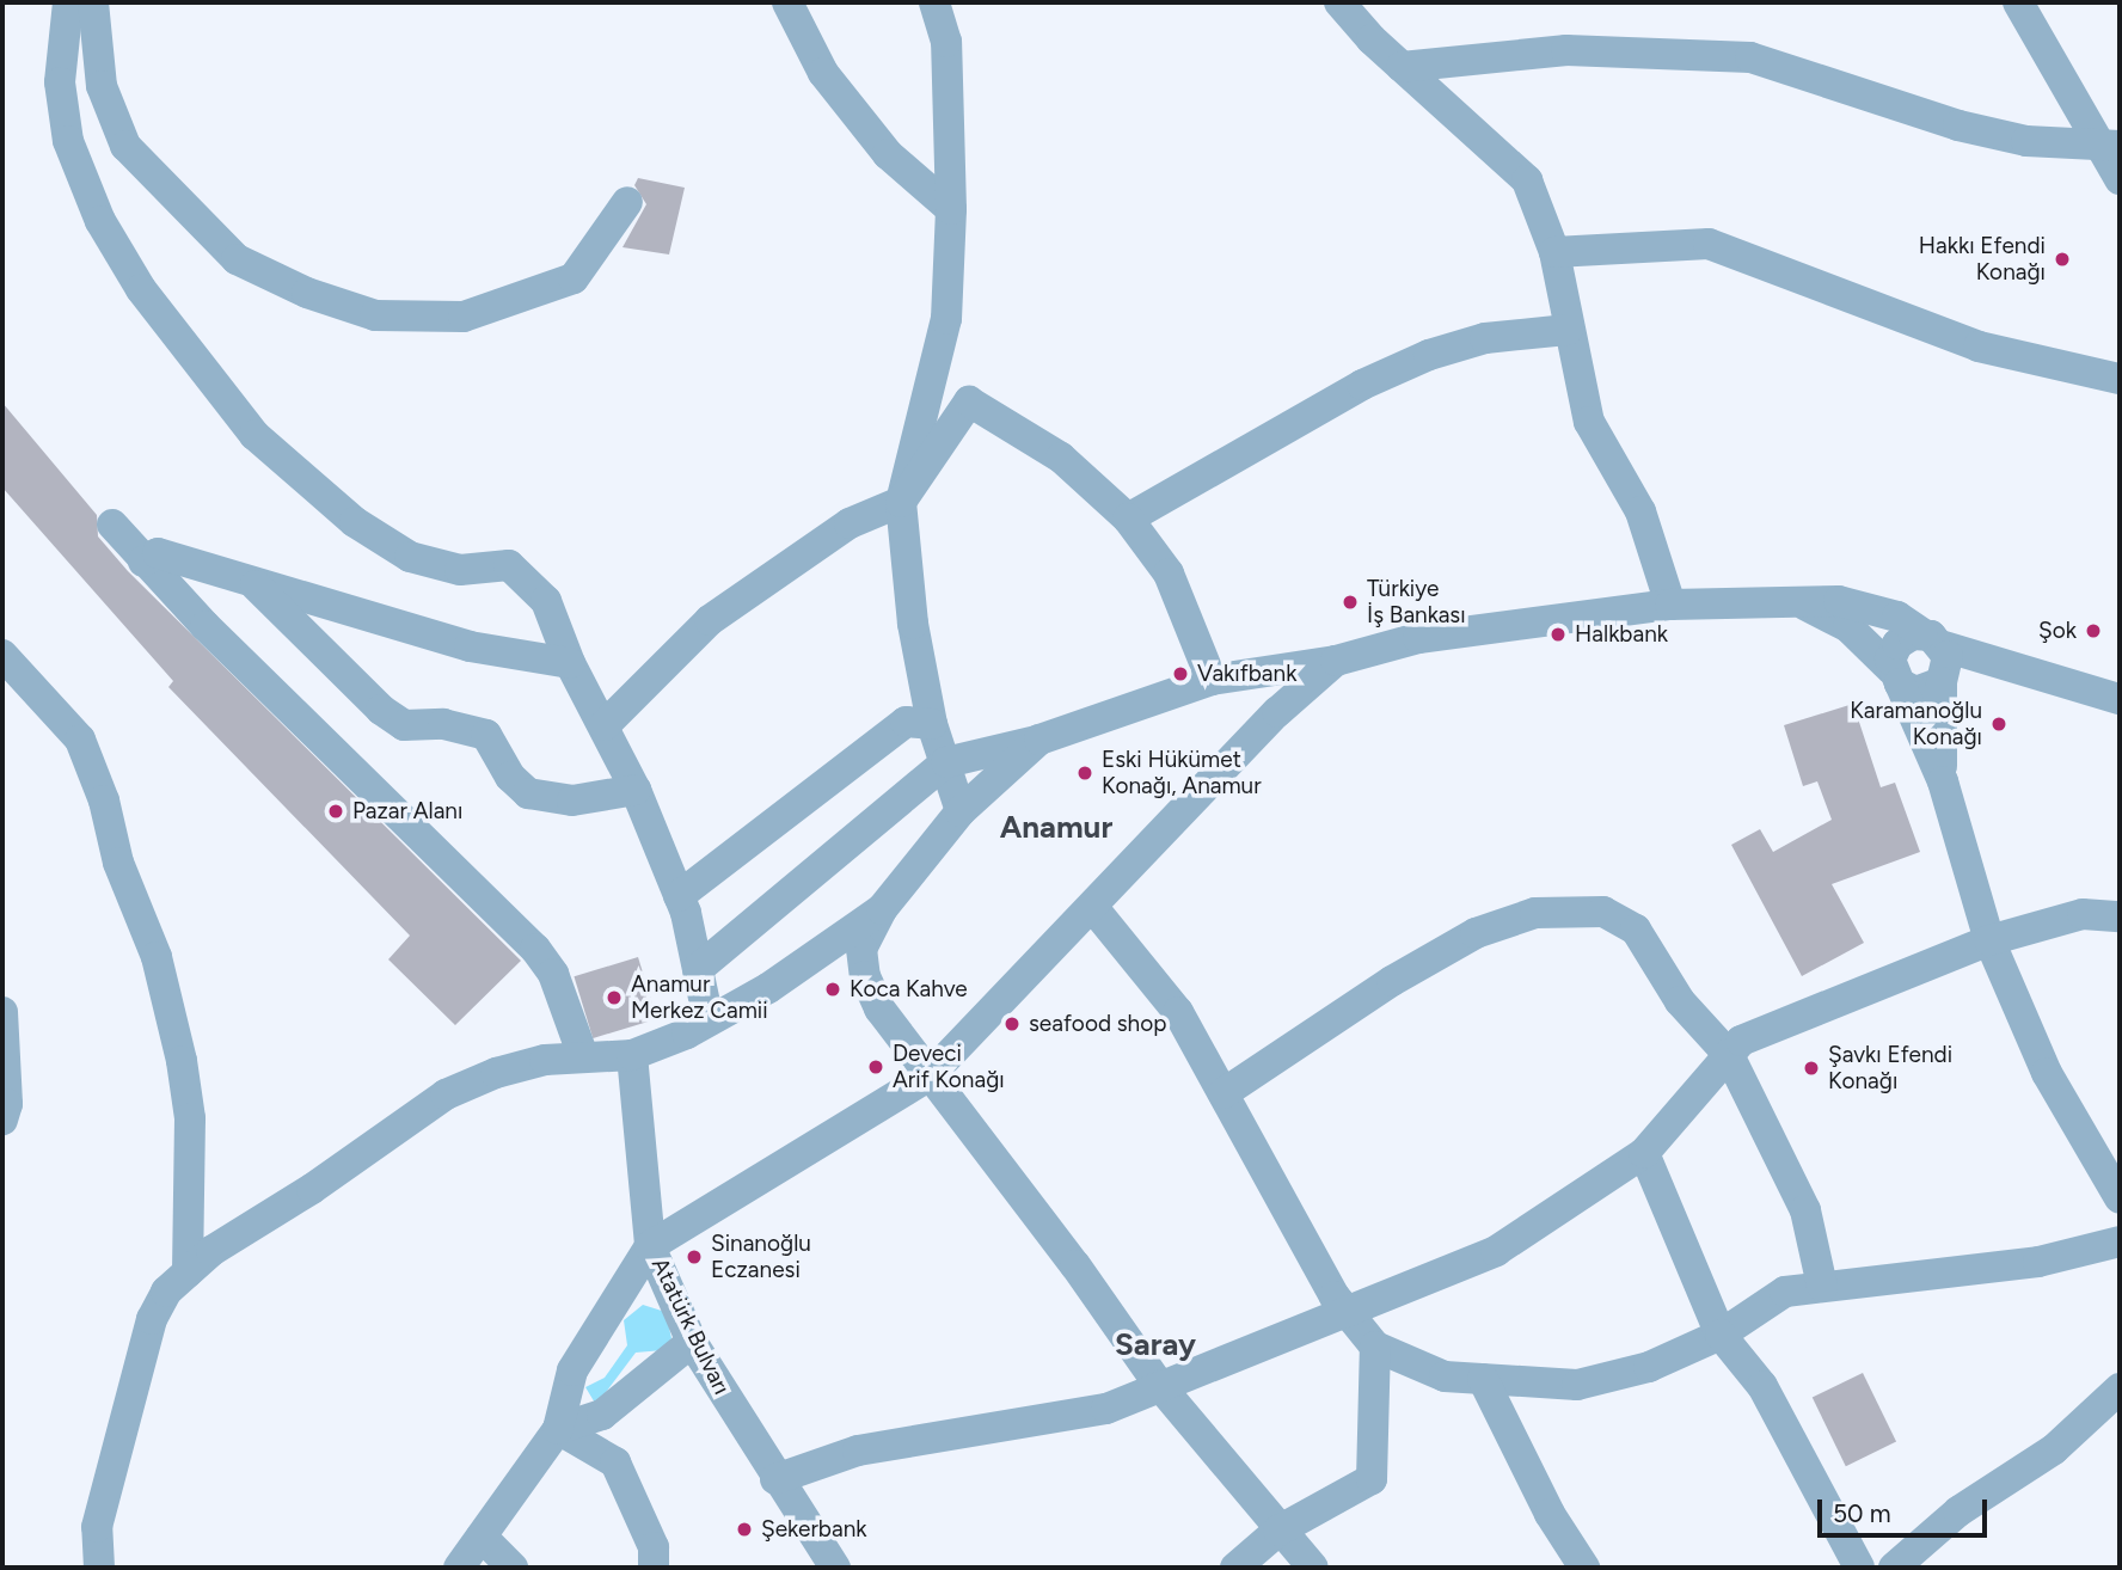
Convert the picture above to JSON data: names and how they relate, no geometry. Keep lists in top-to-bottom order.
{
  "streets": {
    "street": ["Atatürk Bulvarı"]
  },
  "districts": ["Anamur", "Saray"],
  "places": [
    "Hakkı Efendi Konağı",
    "Türkiye İş Bankası",
    "Şok",
    "Halkbank",
    "Vakıfbank",
    "Karamanoğlu Konağı",
    "Eski Hükümet Konağı, Anamur",
    "Pazar Alanı",
    "Koca Kahve",
    "Anamur Merkez Camii",
    "seafood shop",
    "Deveci Arif Konağı",
    "Şavkı Efendi Konağı",
    "Sinanoğlu Eczanesi",
    "Şekerbank"
  ],
  "scale_bar": "50 m"
}
